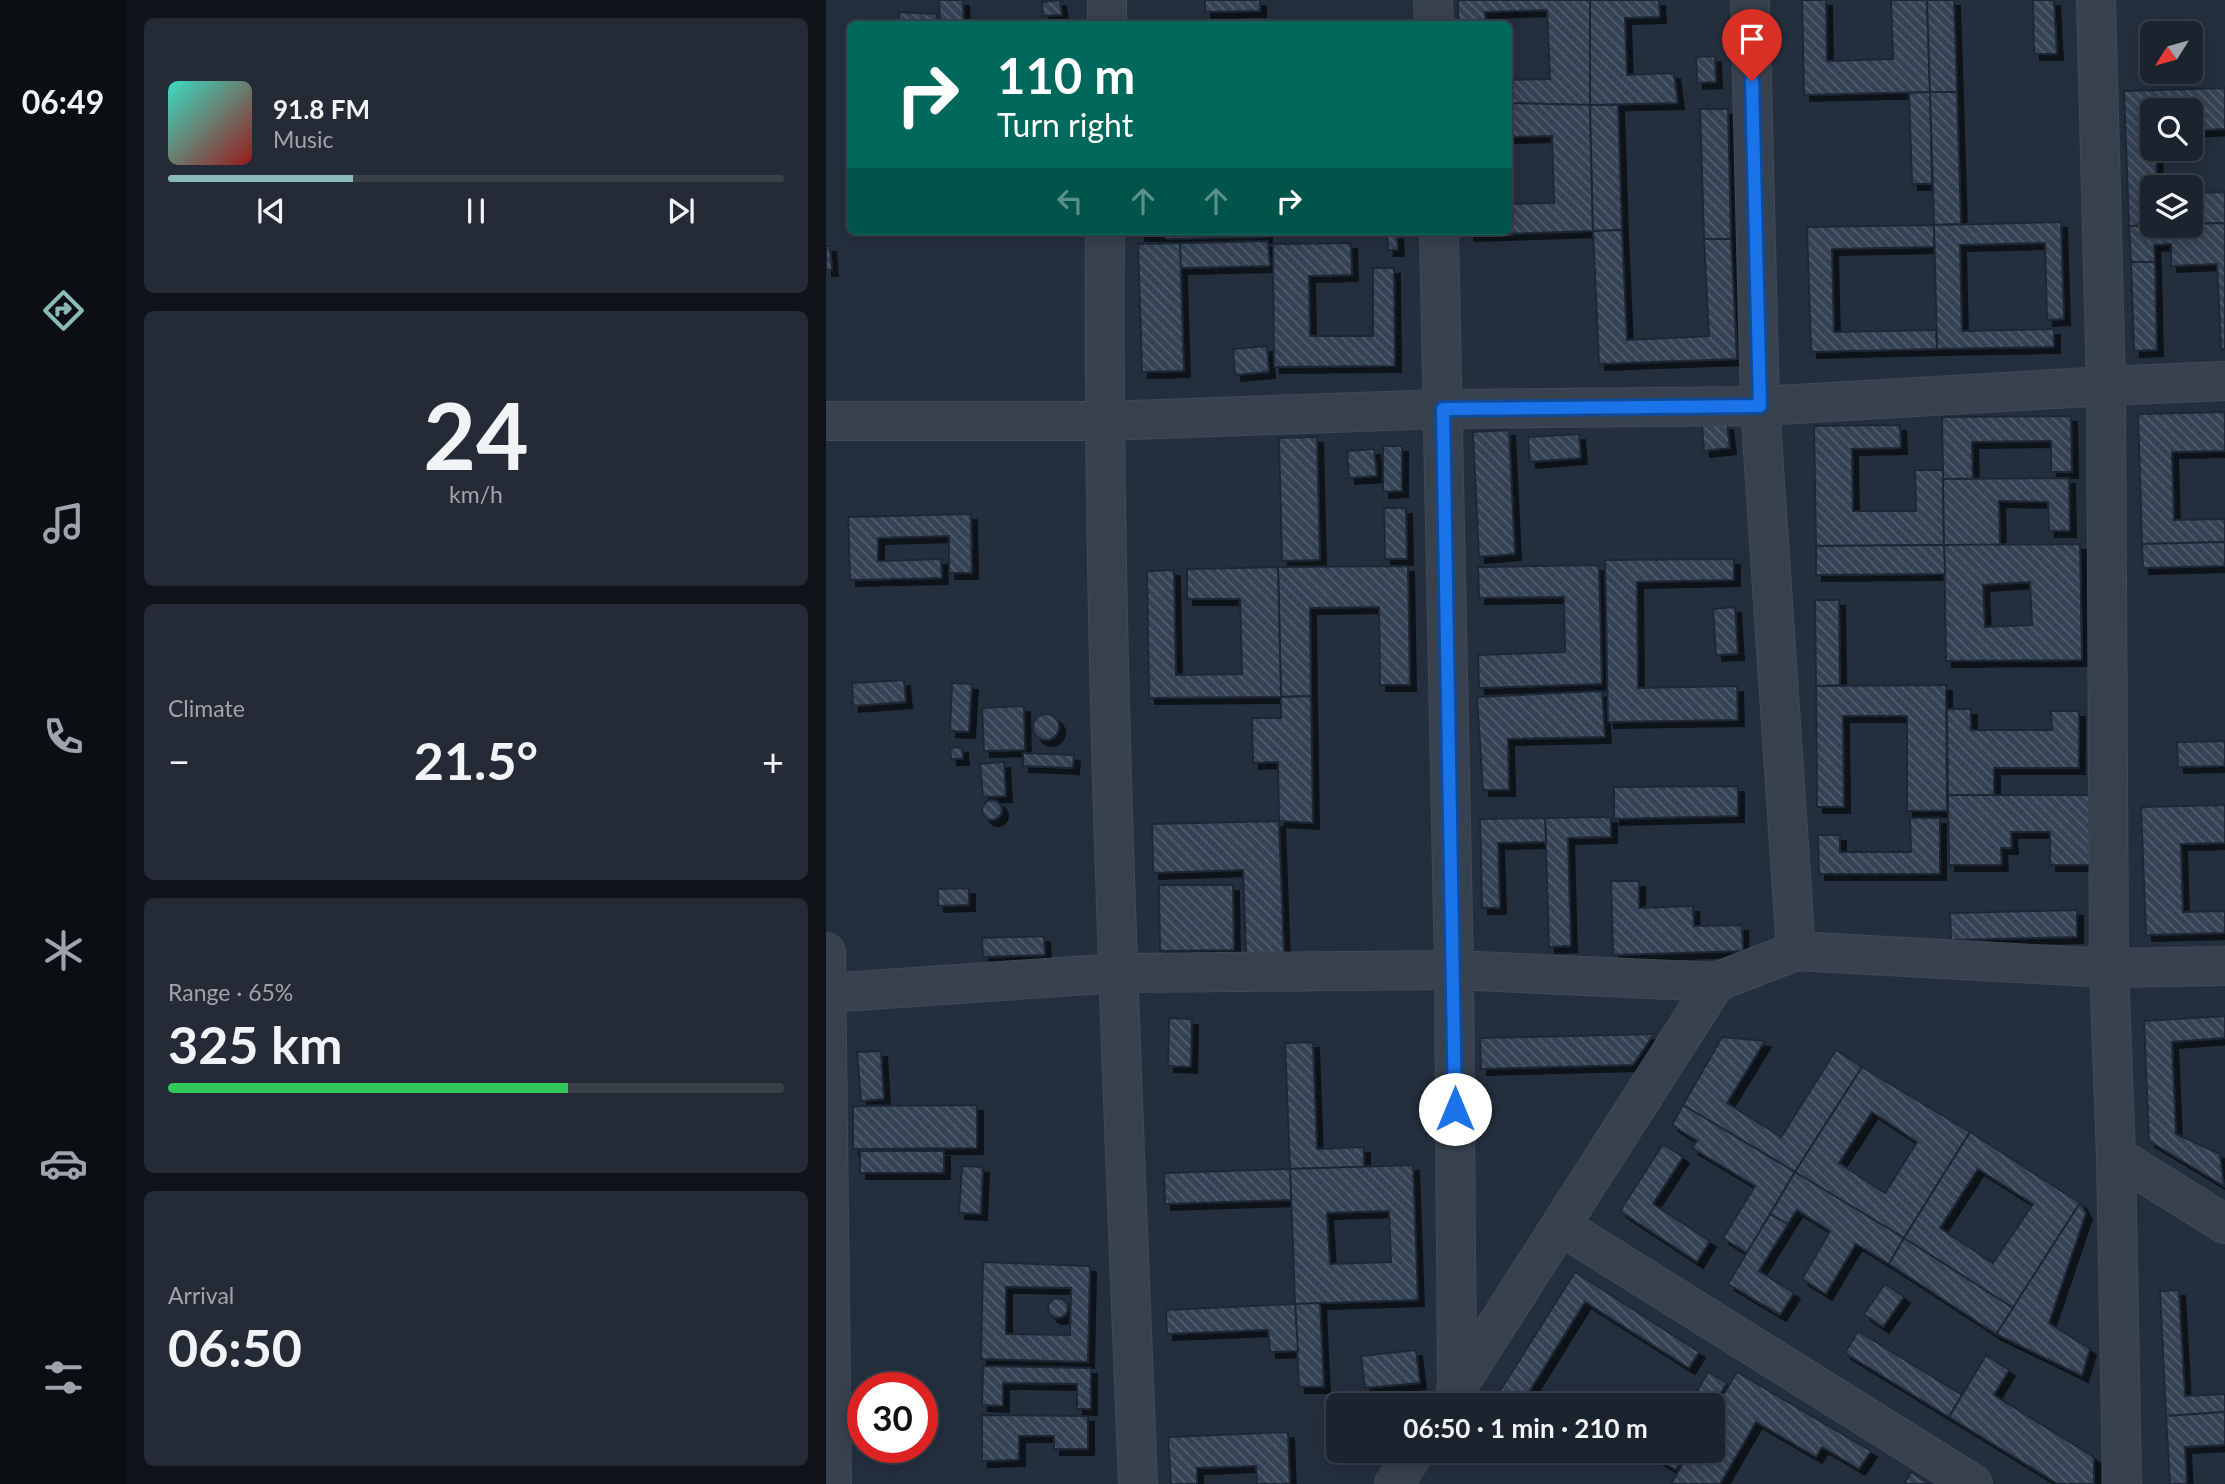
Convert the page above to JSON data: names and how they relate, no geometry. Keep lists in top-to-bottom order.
{
  "north": "bottom left",
  "page": {
    "tabs": "06:49",
    "turn": ["110 m", "Turn right"],
    "song": ["91.8 FM", "Music"],
    "tile": [
      ["24", "km/h"],
      "Climate",
      ["Range · 65%", "325 km"],
      ["Arrival", "06:50"]
    ],
    "heat": ["−", "21.5°", "+"],
    "limit": "30",
    "trip": "06:50 · 1 min · 210 m"
  }
}
